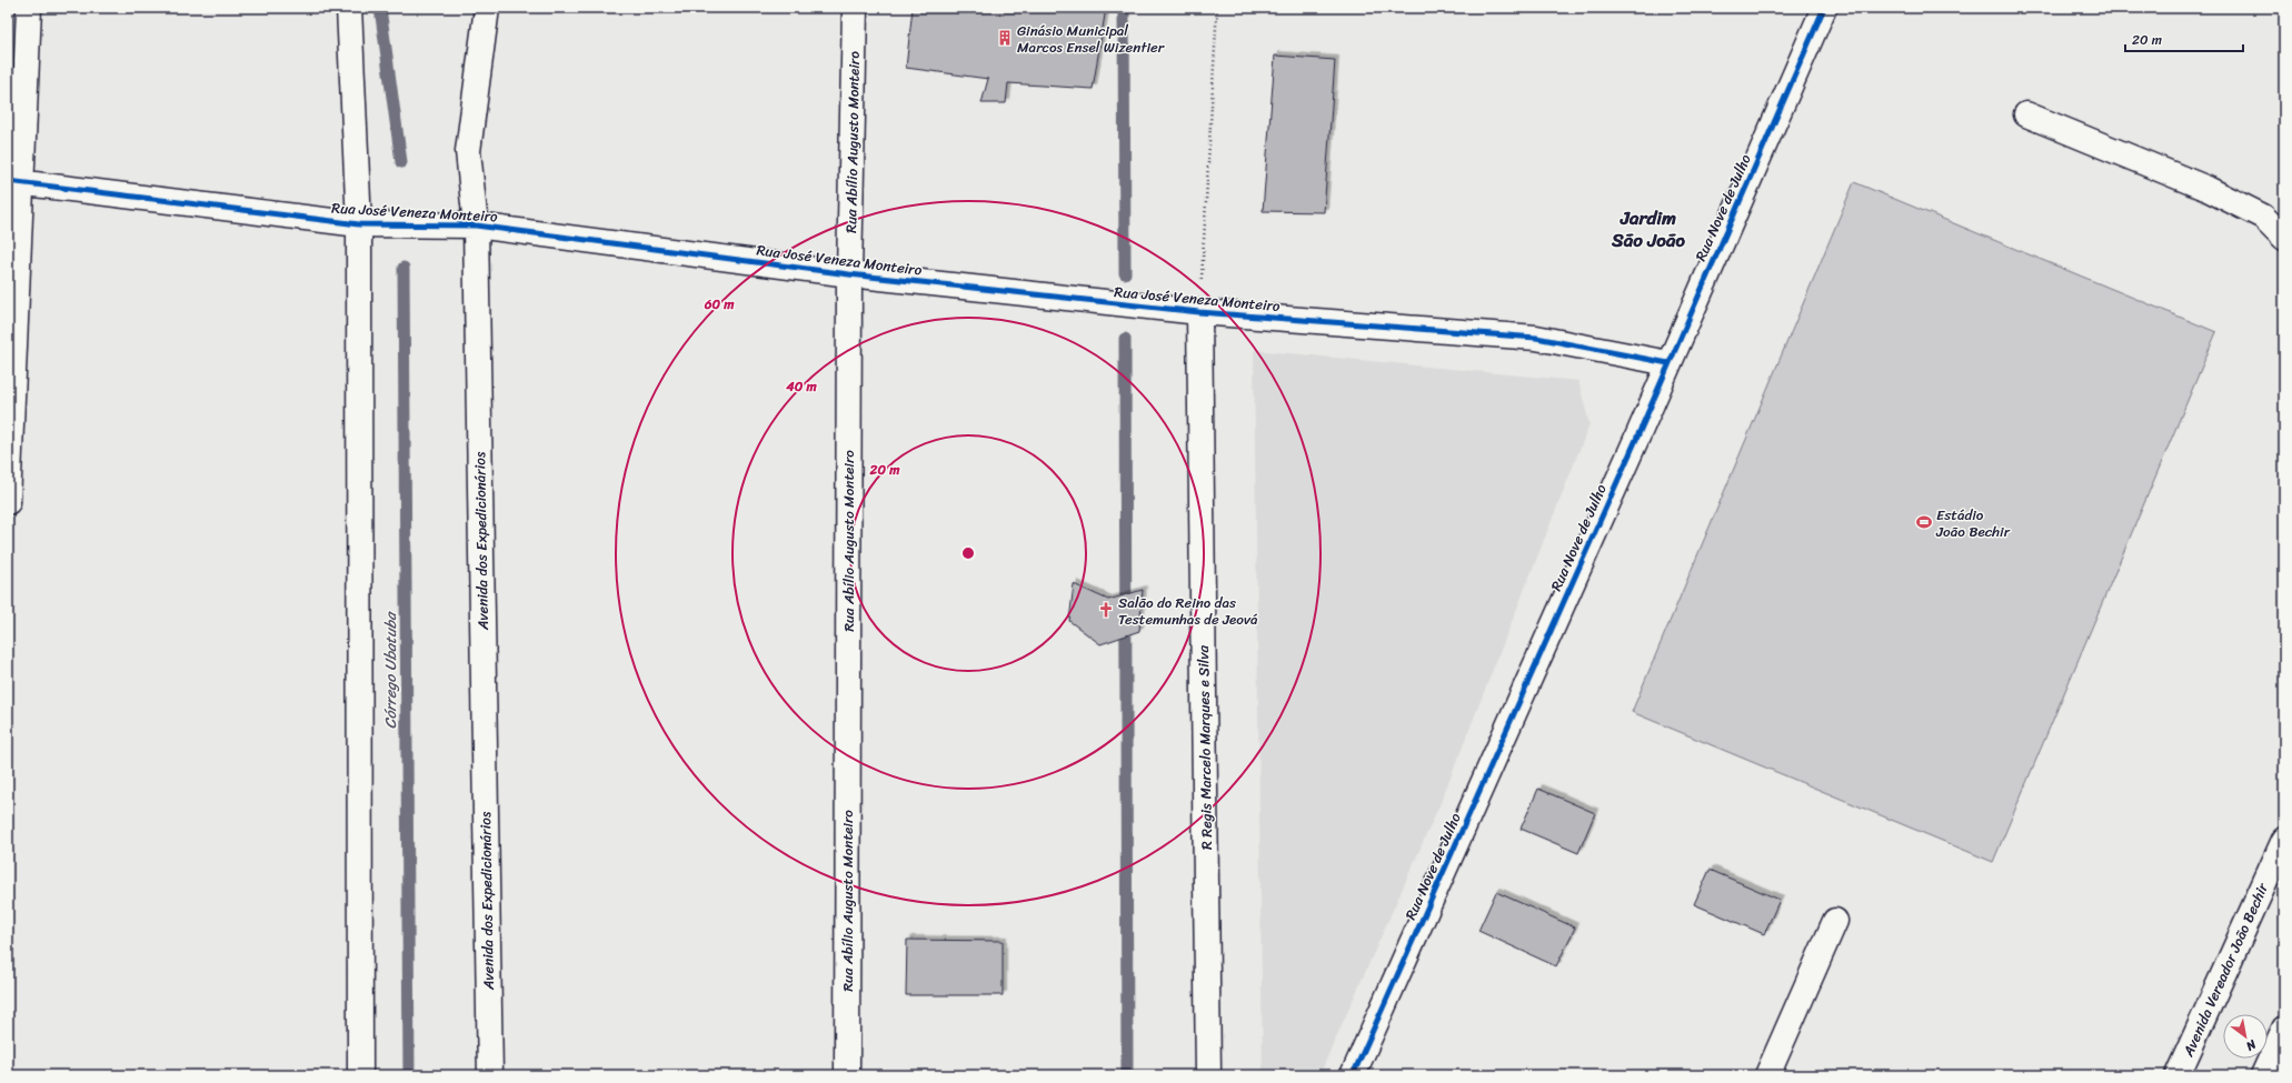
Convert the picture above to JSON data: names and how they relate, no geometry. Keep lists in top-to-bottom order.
{
  "streets": {
    "street": [
      "Rua Abílio Augusto Monteiro",
      "Rua Nove de Julho",
      "Rua José Veneza Monteiro",
      "Avenida dos Expedicionários",
      "R Regis Marcelo Marques e Silva",
      "Avenida Vereador João Bechir"
    ]
  },
  "crossings": [
    ["Rua Abílio Augusto Monteiro", "Rua José Veneza Monteiro"],
    ["Rua Nove de Julho", "Rua José Veneza Monteiro"],
    ["Rua José Veneza Monteiro", "Avenida dos Expedicionários"],
    ["Rua José Veneza Monteiro", "R Regis Marcelo Marques e Silva"]
  ],
  "districts": ["Jardim São João"],
  "water": ["Córrego Ubatuba"],
  "places": {
    "building": ["Ginásio Municipal Marcos Ensel Wizentier"],
    "sports": ["Estádio João Bechir"],
    "church": ["Salão do Reino das Testemunhas de Jeová"]
  },
  "scale_bar": "20 m",
  "north": "bottom right",
  "rings": ["60 m", "40 m", "20 m"]
}
